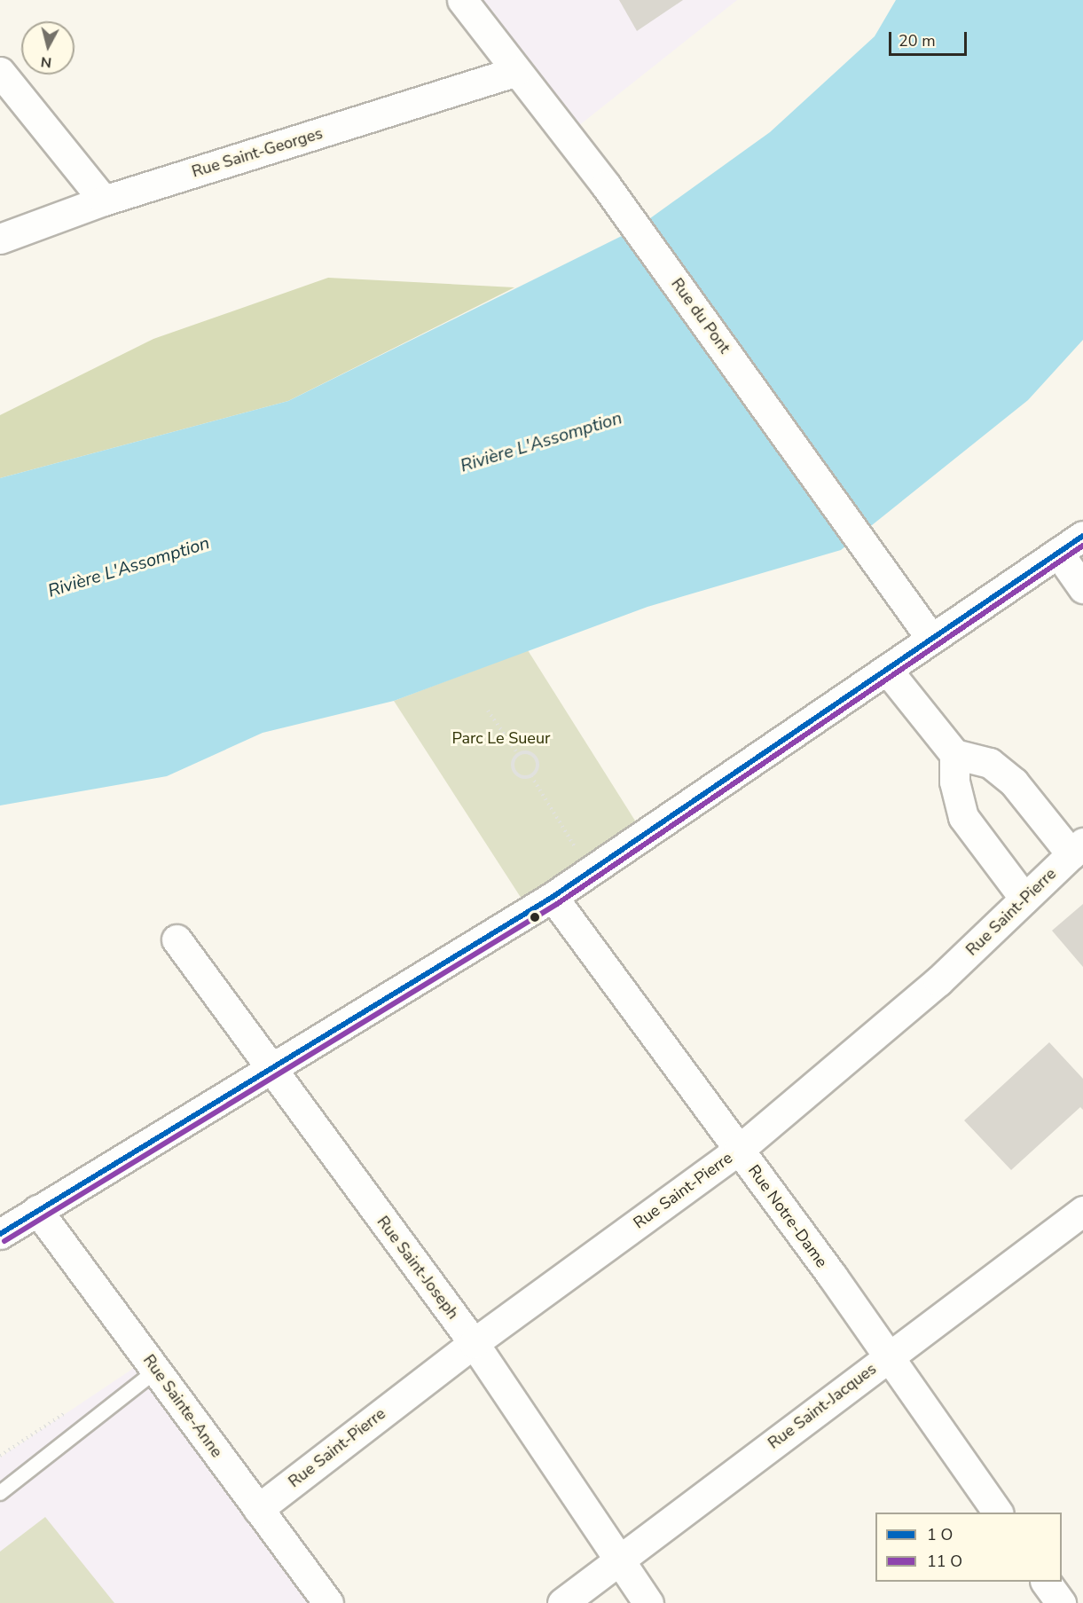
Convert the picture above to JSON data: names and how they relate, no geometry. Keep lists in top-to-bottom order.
{
  "streets": {
    "street": [
      "Rue Saint-Georges",
      "Rue du Pont",
      "Rue Saint-Pierre",
      "Rue Notre-Dame",
      "Rue Saint-Joseph",
      "Rue Sainte-Anne",
      "Rue Saint-Jacques"
    ]
  },
  "crossings": [
    ["Rue Saint-Georges", "Rue du Pont"],
    ["Rue Saint-Pierre", "Rue Notre-Dame"],
    ["Rue Saint-Pierre", "Rue Saint-Joseph"],
    ["Rue Saint-Pierre", "Rue Sainte-Anne"],
    ["Rue Notre-Dame", "Rue Saint-Jacques"],
    ["Rue Saint-Joseph", "Rue Saint-Jacques"]
  ],
  "water": ["Rivière L'Assomption"],
  "parks": ["Parc Le Sueur"],
  "legend": ["1 O", "11 O"],
  "scale_bar": "20 m",
  "north": "bottom"
}
